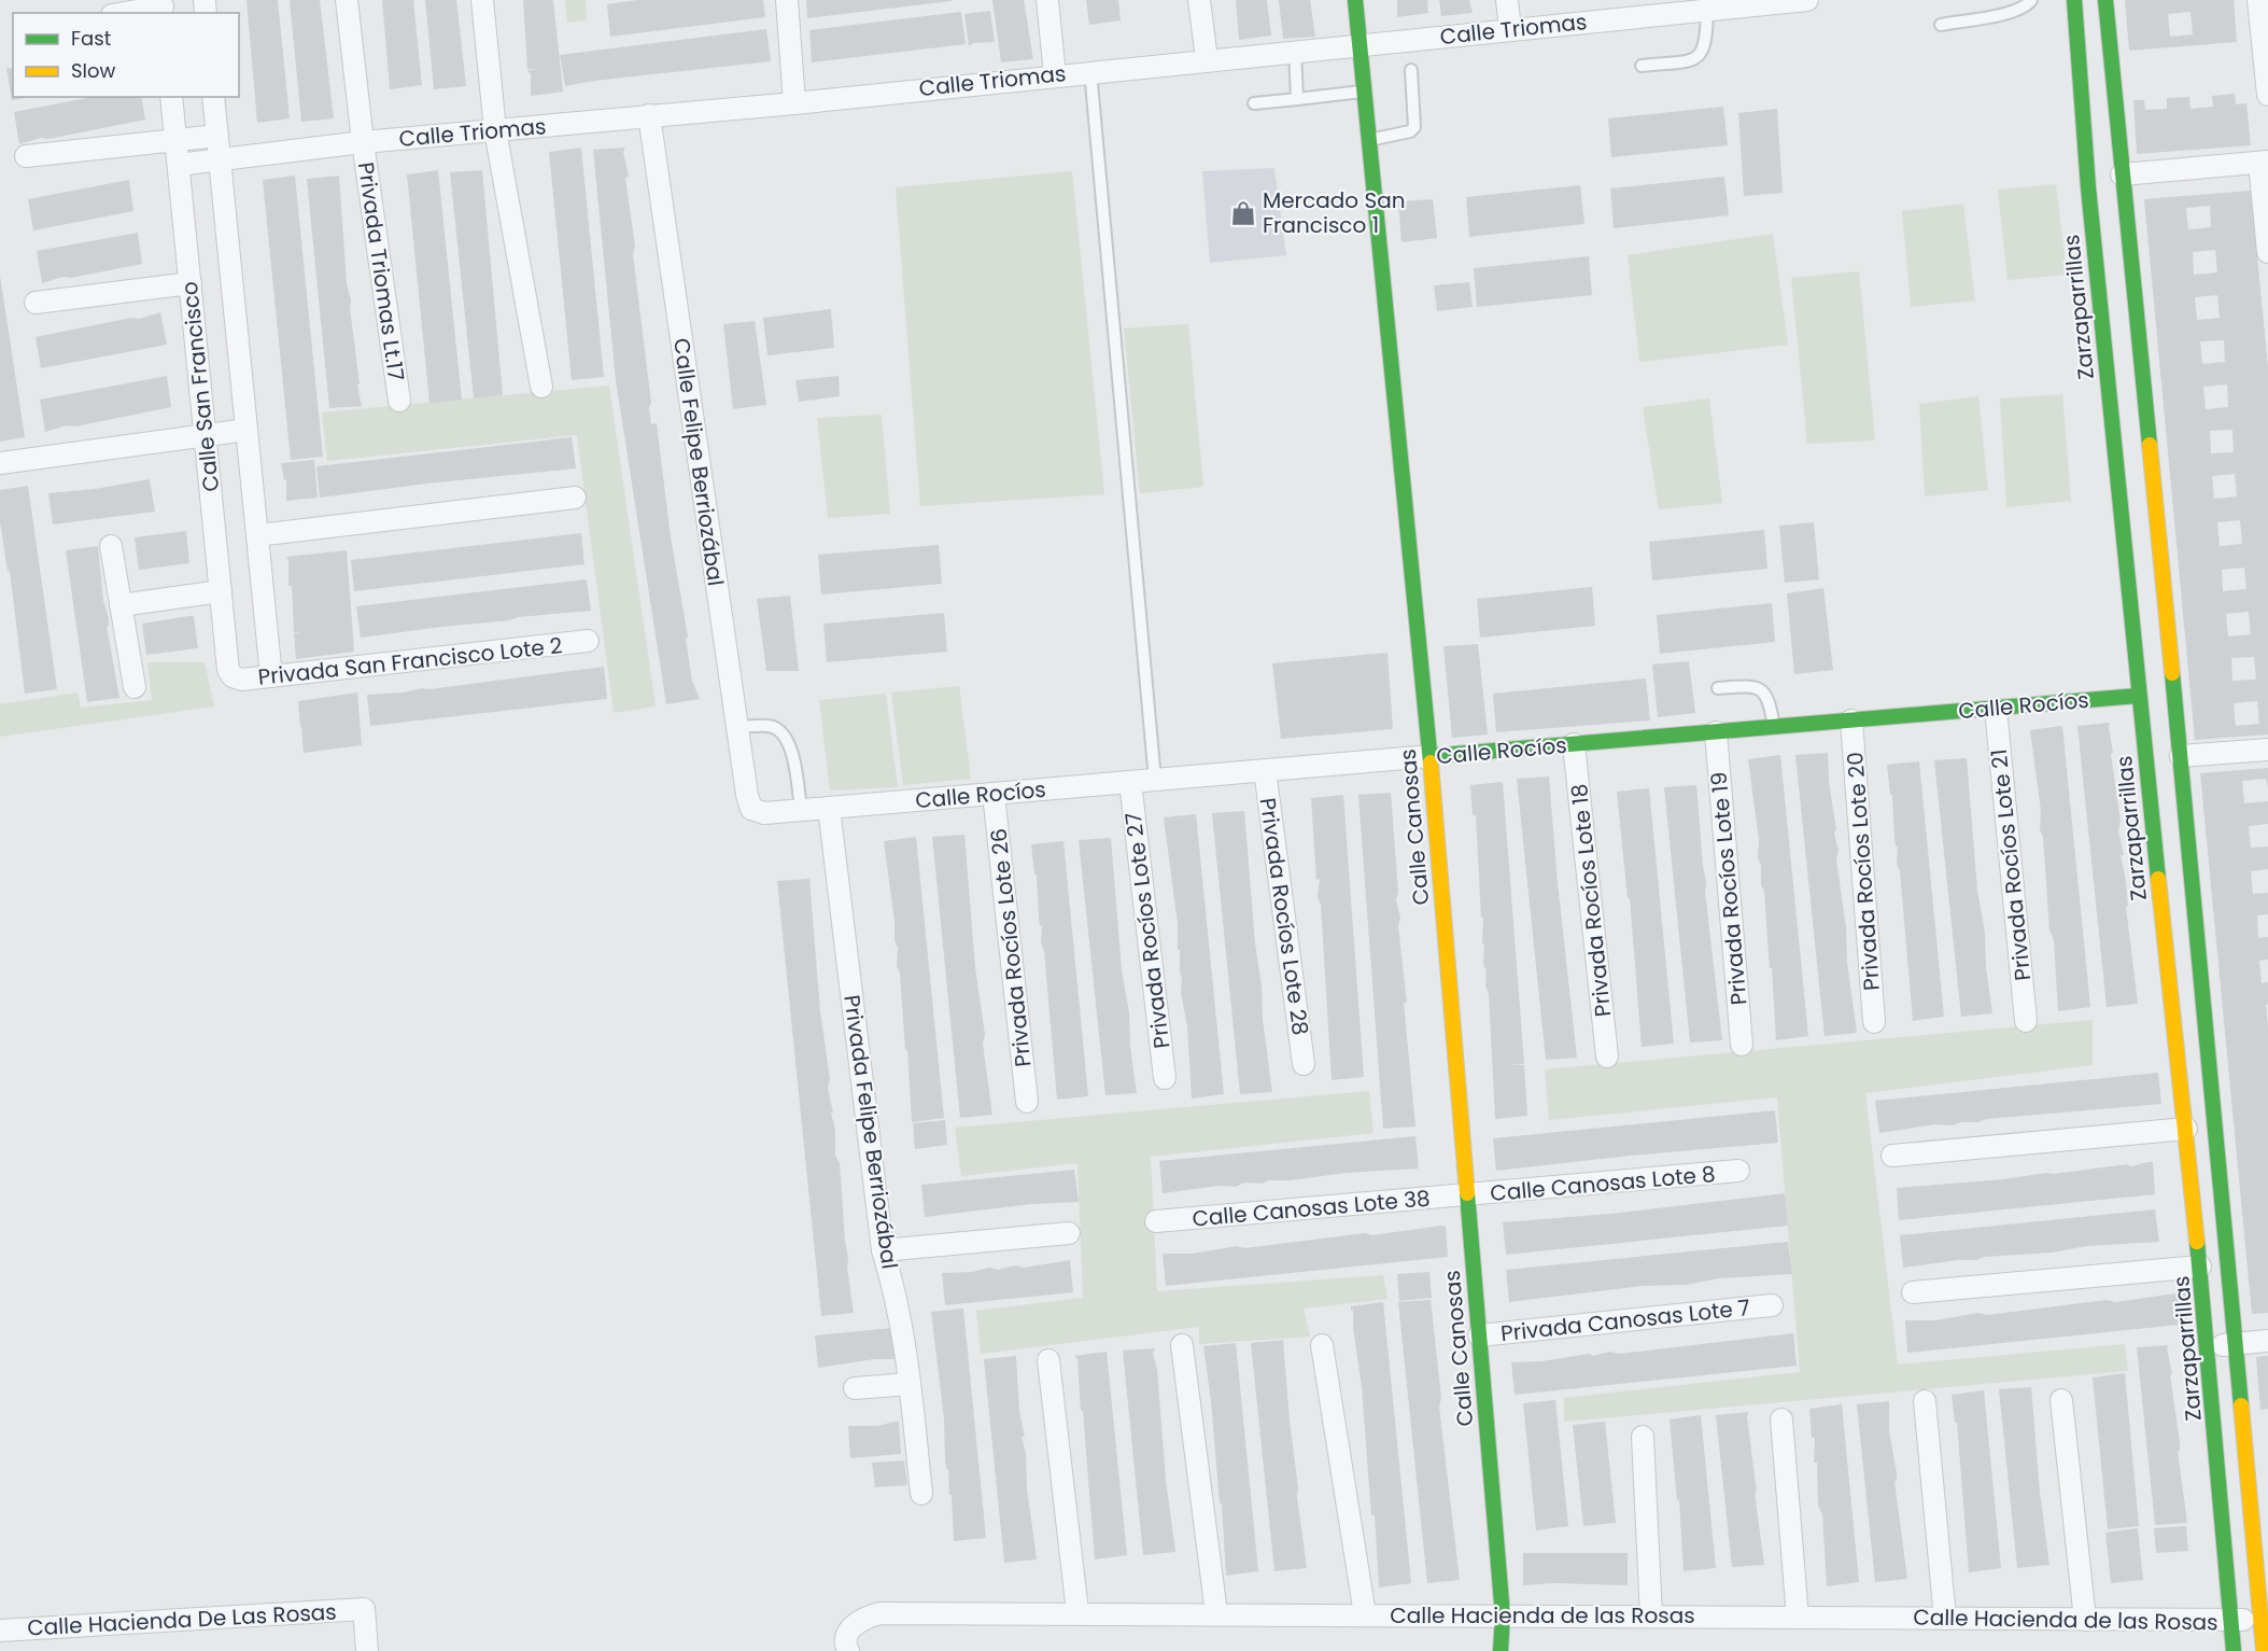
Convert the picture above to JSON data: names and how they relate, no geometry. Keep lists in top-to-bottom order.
{
  "streets": {
    "street": [
      "Calle Triomas",
      "Privada Triomas Lt.17",
      "Zarzaparrillas",
      "Calle San Francisco",
      "Calle Felipe Berriozábal",
      "Privada San Francisco Lote 2",
      "Calle Rocíos",
      "Calle Canosas",
      "Privada Rocíos Lote 21",
      "Privada Rocíos Lote 20",
      "Privada Rocíos Lote 19",
      "Privada Rocíos Lote 18",
      "Privada Rocíos Lote 28",
      "Privada Rocíos Lote 27",
      "Privada Rocíos Lote 26",
      "Privada Felipe Berriozábal",
      "Calle Canosas Lote 8",
      "Calle Canosas Lote 38",
      "Privada Canosas Lote 7",
      "Calle Hacienda de las Rosas",
      "Calle Hacienda De Las Rosas"
    ]
  },
  "crossings": [
    ["Calle Triomas", "Privada Triomas Lt.17"],
    ["Calle Triomas", "Calle San Francisco"],
    ["Calle Triomas", "Calle Felipe Berriozábal"],
    ["Calle Triomas", "Calle Canosas"],
    ["Zarzaparrillas", "Calle Rocíos"],
    ["Zarzaparrillas", "Calle Hacienda de las Rosas"],
    ["Calle San Francisco", "Privada San Francisco Lote 2"],
    ["Calle Felipe Berriozábal", "Calle Rocíos"],
    ["Calle Rocíos", "Calle Canosas"],
    ["Calle Rocíos", "Privada Rocíos Lote 21"],
    ["Calle Rocíos", "Privada Rocíos Lote 20"],
    ["Calle Rocíos", "Privada Rocíos Lote 19"],
    ["Calle Rocíos", "Privada Rocíos Lote 18"],
    ["Calle Rocíos", "Privada Rocíos Lote 28"],
    ["Calle Rocíos", "Privada Rocíos Lote 27"],
    ["Calle Rocíos", "Privada Rocíos Lote 26"],
    ["Calle Rocíos", "Privada Felipe Berriozábal"],
    ["Calle Canosas", "Calle Canosas Lote 8"],
    ["Calle Canosas", "Calle Canosas Lote 38"],
    ["Calle Canosas", "Privada Canosas Lote 7"],
    ["Calle Canosas", "Calle Hacienda de las Rosas"],
    ["Calle Canosas Lote 8", "Calle Canosas Lote 38"]
  ],
  "places": {
    "shop": ["Mercado San Francisco 1"]
  },
  "legend": ["Fast", "Slow"]
}
